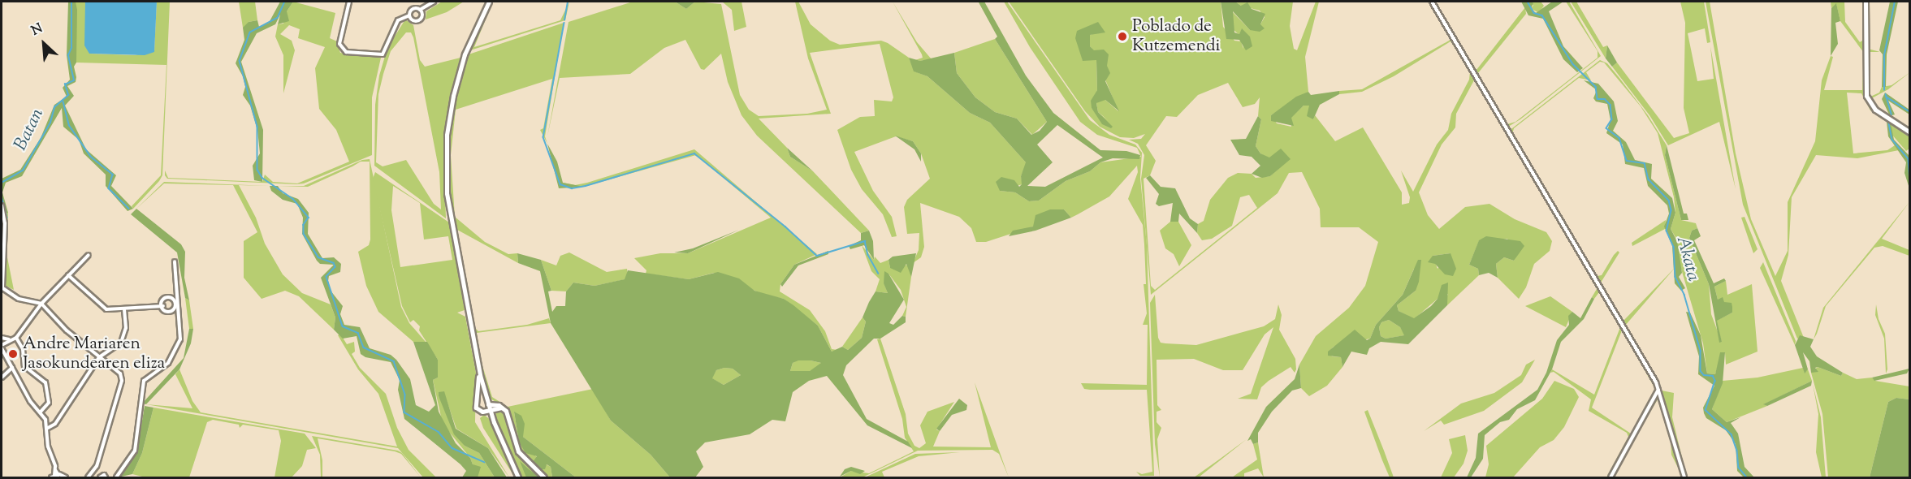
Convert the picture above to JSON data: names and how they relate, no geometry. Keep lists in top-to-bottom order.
{
  "water": ["Batan", "Akata"],
  "places": ["Poblado de Kutzemendi", "Andre Mariaren Jasokundearen eliza"],
  "north": "top left"
}
